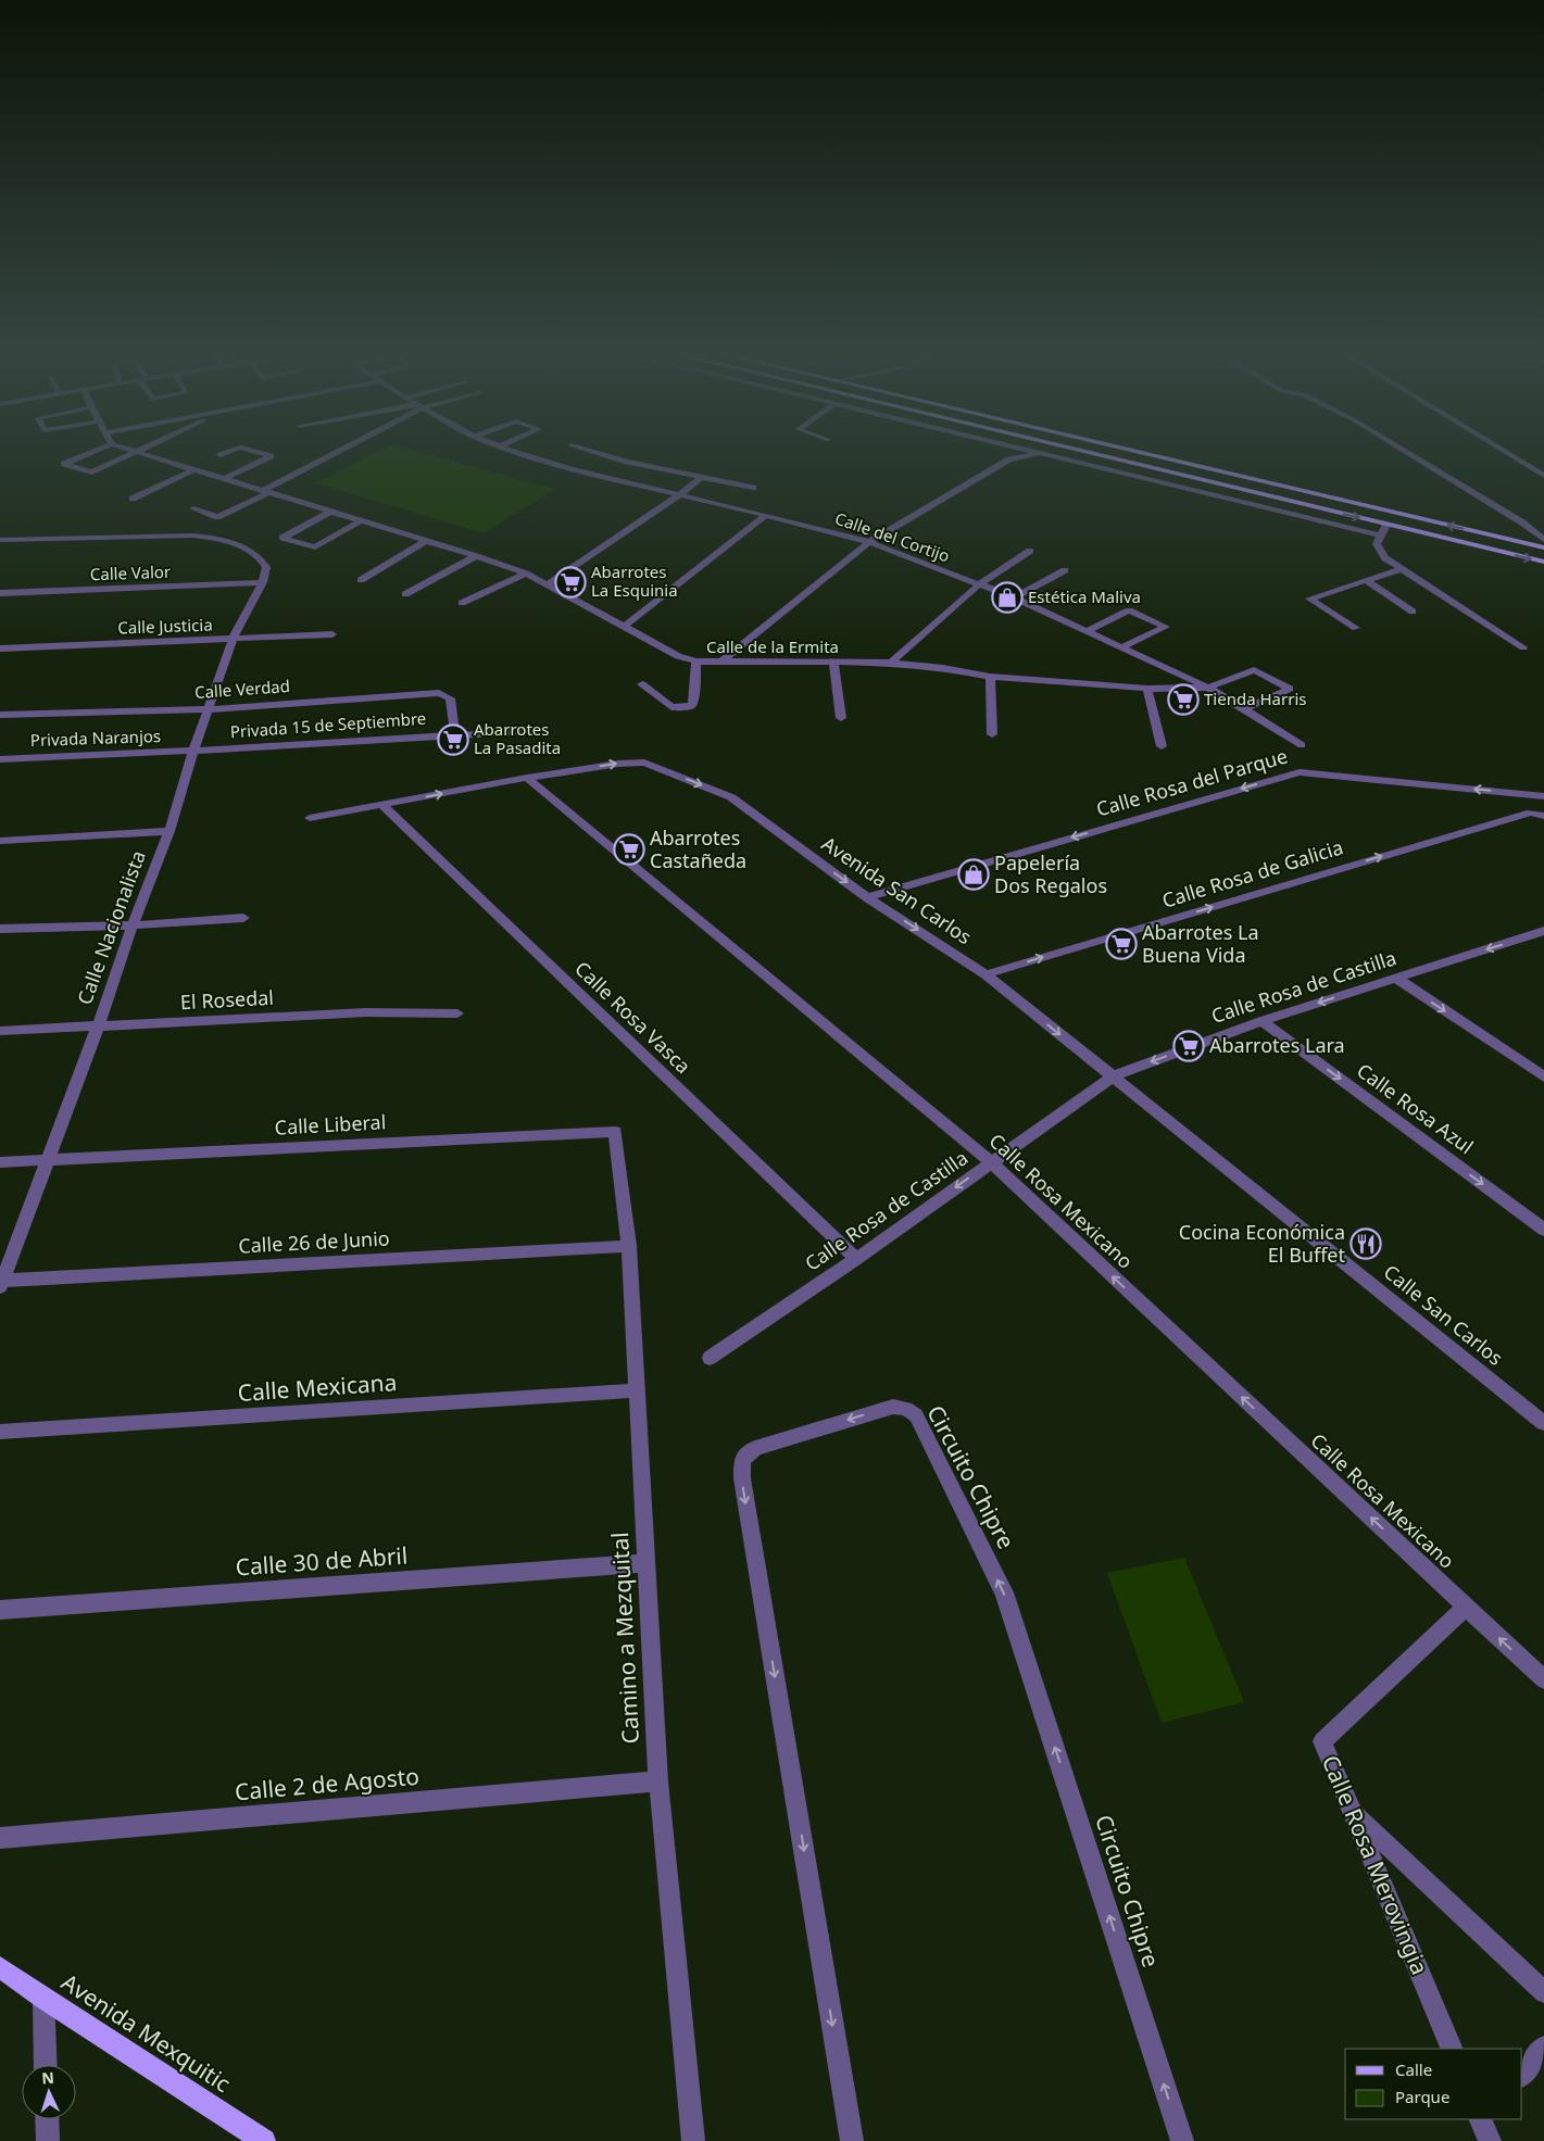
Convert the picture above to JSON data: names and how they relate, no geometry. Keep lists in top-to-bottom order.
{
  "streets": {
    "main road": ["Avenida Mexquitic"],
    "street": [
      "Calle del Cortijo",
      "Calle Valor",
      "Calle Justicia",
      "Calle de la Ermita",
      "Calle Verdad",
      "Privada 15 de Septiembre",
      "Privada Naranjos",
      "Calle Rosa del Parque",
      "Calle Rosa de Galicia",
      "Avenida San Carlos",
      "Calle Nacionalista",
      "Calle Rosa de Castilla",
      "El Rosedal",
      "Calle Rosa Vasca",
      "Calle Rosa Azul",
      "Calle Liberal",
      "Calle Rosa Mexicano",
      "Calle 26 de Junio",
      "Calle San Carlos",
      "Calle Mexicana",
      "Circuito Chipre",
      "Calle 30 de Abril",
      "Camino a Mezquital",
      "Calle 2 de Agosto",
      "Calle Rosa Merovingia"
    ]
  },
  "crossings": [
    ["Calle del Cortijo", "Calle de la Ermita"],
    ["Calle Valor", "Calle Nacionalista"],
    ["Calle Justicia", "Calle Nacionalista"],
    ["Calle Verdad", "Privada 15 de Septiembre"],
    ["Calle Verdad", "Calle Nacionalista"],
    ["Privada 15 de Septiembre", "Privada Naranjos"],
    ["Privada 15 de Septiembre", "Calle Nacionalista"],
    ["Privada Naranjos", "Calle Nacionalista"],
    ["Calle Rosa del Parque", "Avenida San Carlos"],
    ["Calle Rosa de Galicia", "Avenida San Carlos"],
    ["Avenida San Carlos", "Calle Rosa de Castilla"],
    ["Avenida San Carlos", "Calle Rosa Mexicano"],
    ["Avenida San Carlos", "Calle San Carlos"],
    ["Calle Nacionalista", "El Rosedal"],
    ["Calle Nacionalista", "Calle Liberal"],
    ["Calle Nacionalista", "Calle 26 de Junio"],
    ["Calle Rosa de Castilla", "Calle Rosa Vasca"],
    ["Calle Rosa de Castilla", "Calle Rosa Azul"],
    ["Calle Rosa de Castilla", "Calle Rosa Mexicano"],
    ["Calle Rosa de Castilla", "Calle San Carlos"],
    ["Calle Liberal", "Camino a Mezquital"],
    ["Calle Rosa Mexicano", "Calle Rosa Merovingia"],
    ["Calle 26 de Junio", "Camino a Mezquital"],
    ["Calle Mexicana", "Camino a Mezquital"],
    ["Calle 30 de Abril", "Camino a Mezquital"],
    ["Camino a Mezquital", "Calle 2 de Agosto"]
  ],
  "one_way": [
    "Calle Rosa del Parque",
    "Calle Rosa de Galicia",
    "Avenida San Carlos",
    "Calle Rosa de Castilla",
    "Calle Rosa Mexicano"
  ],
  "places": {
    "supermarket": [
      "Abarrotes La Esquinia",
      "Tienda Harris",
      "Abarrotes La Pasadita",
      "Abarrotes Castañeda",
      "Abarrotes La Buena Vida",
      "Abarrotes Lara"
    ],
    "shop": ["Estética Maliva", "Papelería Dos Regalos"],
    "restaurant": ["Cocina Económica El Buffet"]
  },
  "legend": ["Calle", "Parque"],
  "north": "top"
}
